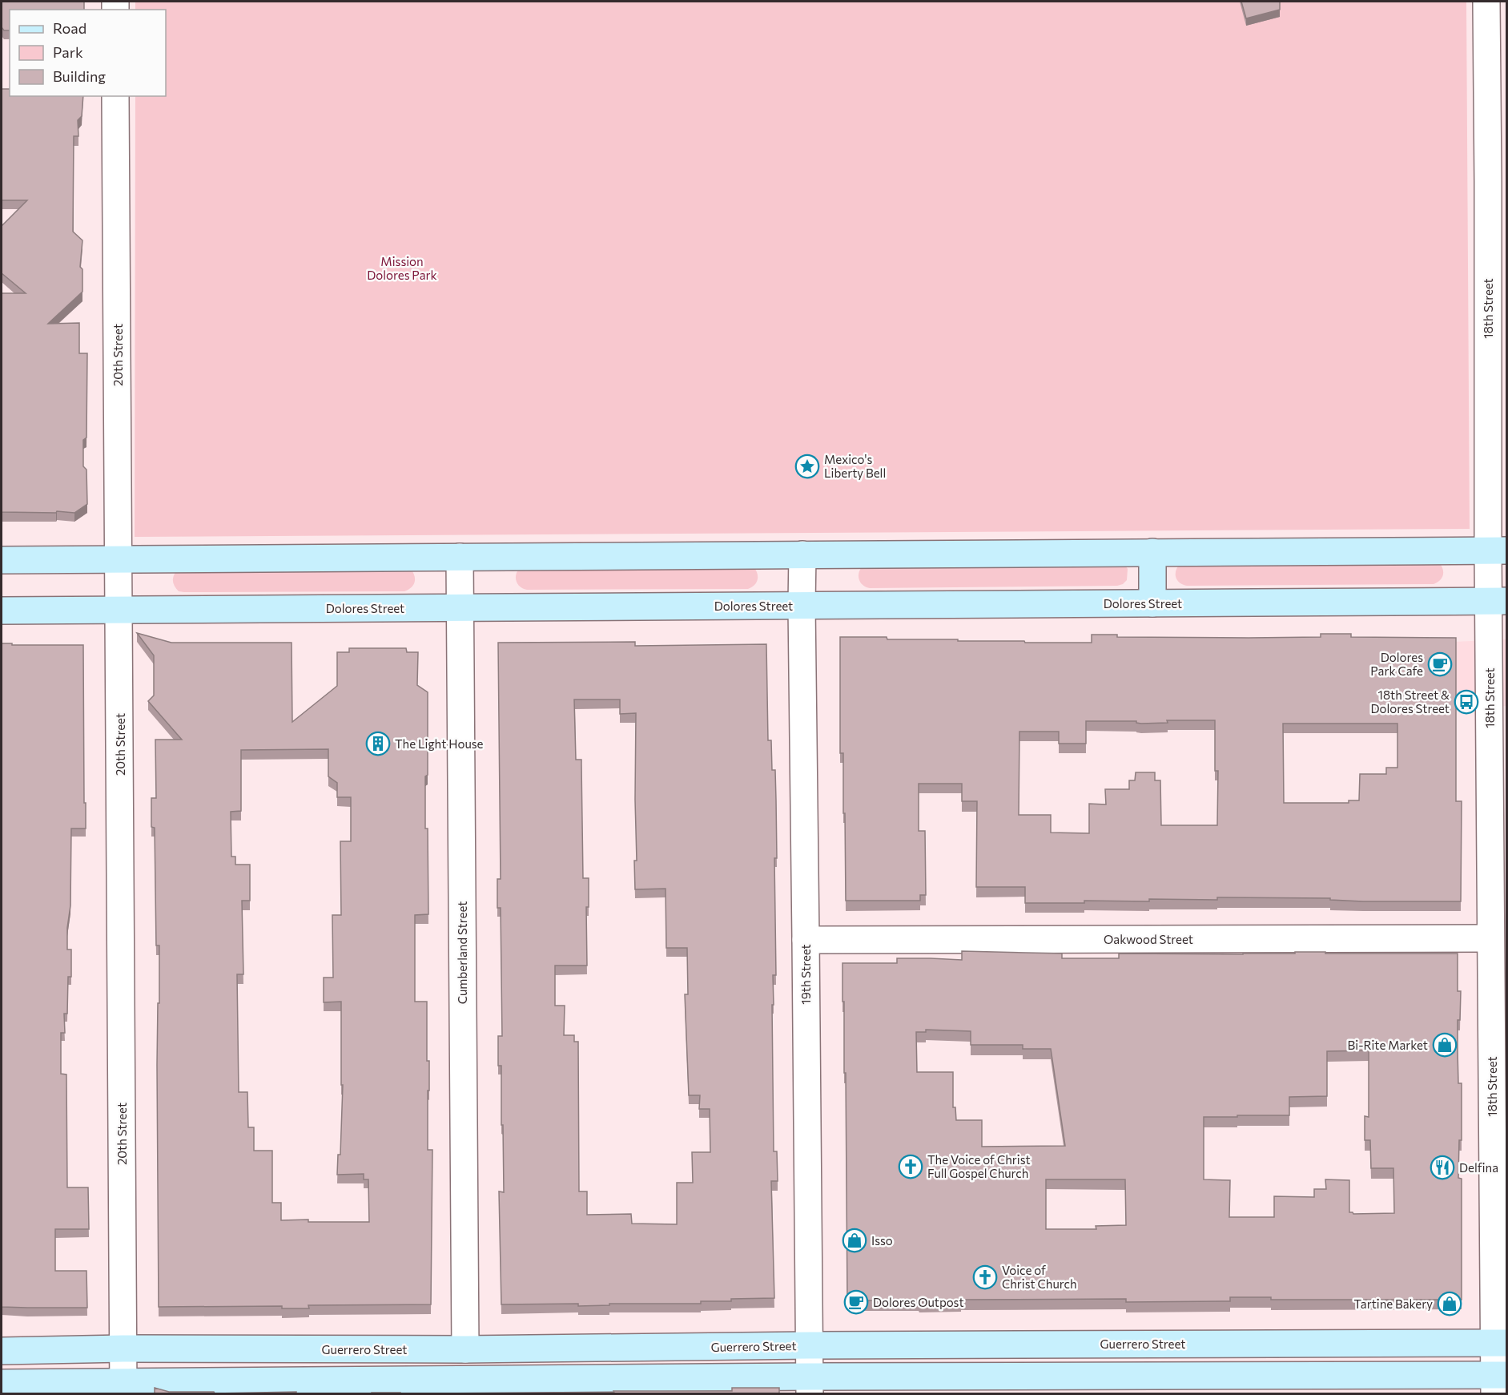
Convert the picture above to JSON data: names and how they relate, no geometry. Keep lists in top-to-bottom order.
{
  "streets": {
    "main road": ["Dolores Street", "Guerrero Street"],
    "street": [
      "18th Street",
      "20th Street",
      "Oakwood Street",
      "Cumberland Street",
      "19th Street"
    ]
  },
  "crossings": [
    ["18th Street", "Dolores Street"],
    ["18th Street", "Oakwood Street"],
    ["18th Street", "Guerrero Street"],
    ["20th Street", "Dolores Street"],
    ["20th Street", "Guerrero Street"],
    ["Dolores Street", "Cumberland Street"],
    ["Dolores Street", "19th Street"],
    ["Oakwood Street", "19th Street"],
    ["Cumberland Street", "Guerrero Street"],
    ["19th Street", "Guerrero Street"]
  ],
  "parks": ["Mission Dolores Park"],
  "places": {
    "place": ["Mexico's Liberty Bell"],
    "cafe": ["Dolores Park Cafe", "Dolores Outpost"],
    "bus stop": ["18th Street & Dolores Street"],
    "building": ["The Light House"],
    "shop": ["Bi-Rite Market", "Isso", "Tartine Bakery"],
    "church": ["The Voice of Christ Full Gospel Church", "Voice of Christ Church"],
    "restaurant": ["Delfina"]
  },
  "legend": ["Road", "Park", "Building"]
}
